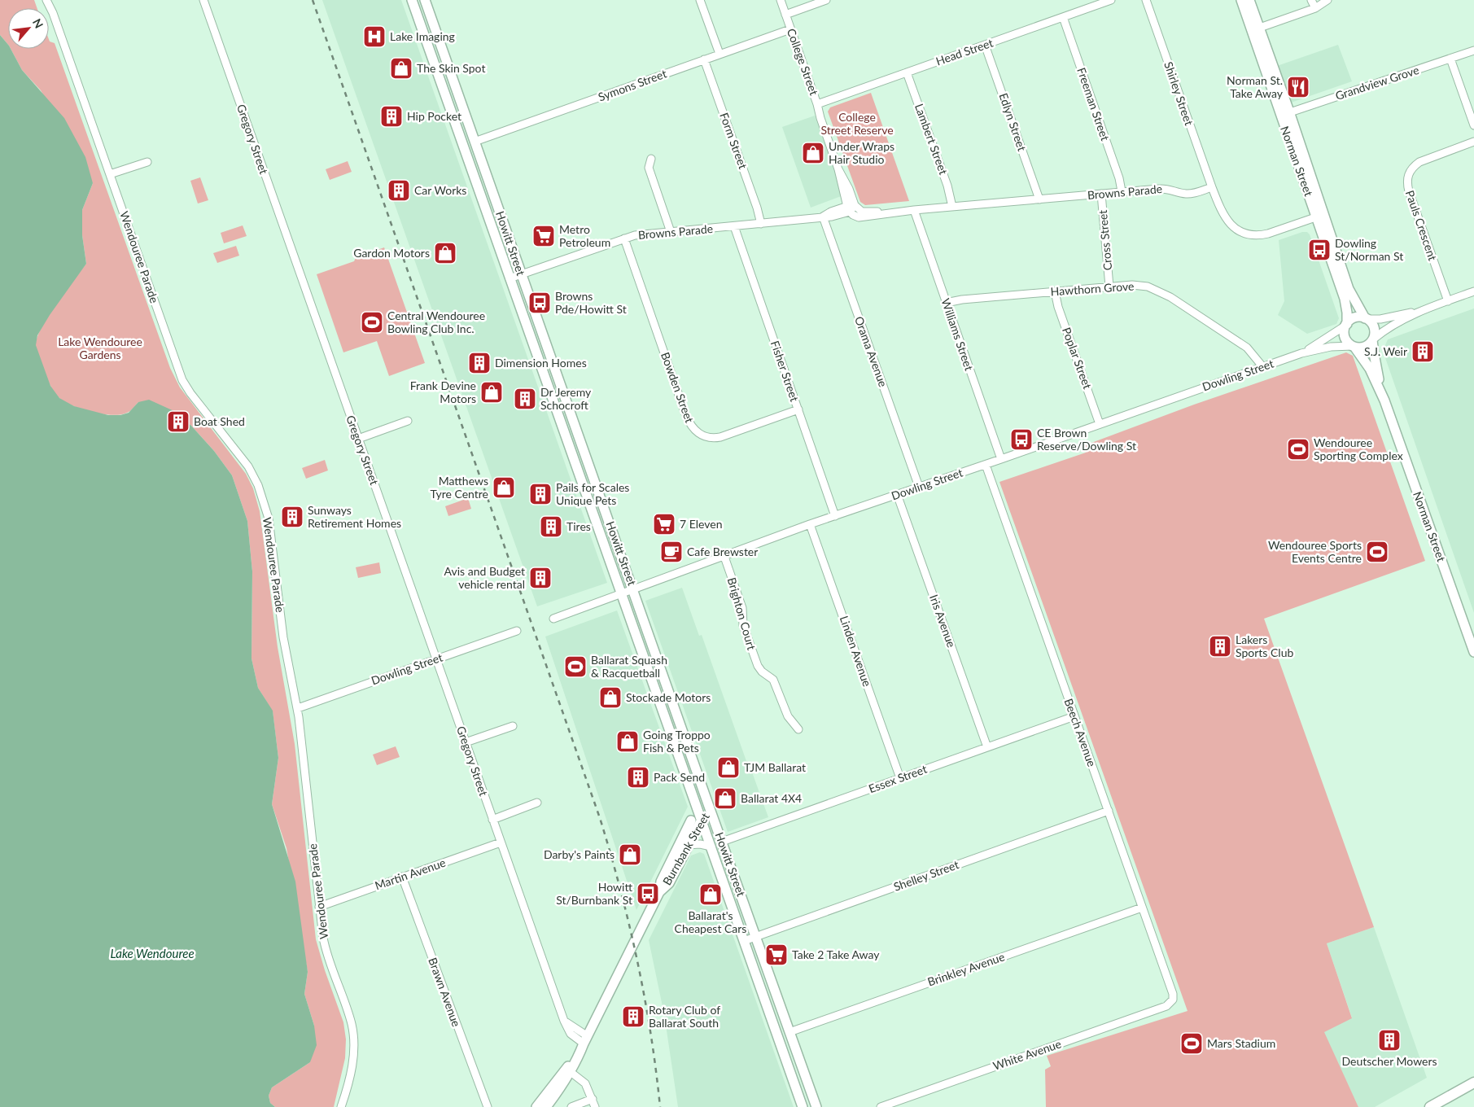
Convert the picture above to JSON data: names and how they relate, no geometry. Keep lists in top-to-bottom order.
{
  "streets": {
    "main road": ["Norman Street", "Howitt Street", "Burnbank Street"],
    "street": [
      "Head Street",
      "College Street",
      "Grandview Grove",
      "Symons Street",
      "Shirley Street",
      "Freeman Street",
      "Edlyn Street",
      "Gregory Street",
      "Lambert Street",
      "Form Street",
      "Browns Parade",
      "Pauls Crescent",
      "Cross Street",
      "Wendouree Parade",
      "Hawthorn Grove",
      "Williams Street",
      "Orama Avenue",
      "Poplar Street",
      "Fisher Street",
      "Dowling Street",
      "Bowden Street",
      "Brighton Court",
      "Iris Avenue",
      "Linden Avenue",
      "Beech Avenue",
      "Essex Street",
      "Martin Avenue",
      "Shelley Street",
      "Brinkley Avenue",
      "Brawn Avenue",
      "White Avenue"
    ]
  },
  "crossings": [
    ["Head Street", "College Street"],
    ["Head Street", "Freeman Street"],
    ["Head Street", "Edlyn Street"],
    ["Head Street", "Lambert Street"],
    ["College Street", "Symons Street"],
    ["College Street", "Browns Parade"],
    ["Grandview Grove", "Norman Street"],
    ["Symons Street", "Form Street"],
    ["Symons Street", "Howitt Street"],
    ["Shirley Street", "Browns Parade"],
    ["Freeman Street", "Browns Parade"],
    ["Edlyn Street", "Browns Parade"],
    ["Gregory Street", "Dowling Street"],
    ["Gregory Street", "Burnbank Street"],
    ["Gregory Street", "Martin Avenue"],
    ["Lambert Street", "Browns Parade"],
    ["Form Street", "Browns Parade"],
    ["Norman Street", "Dowling Street"],
    ["Browns Parade", "Cross Street"],
    ["Browns Parade", "Howitt Street"],
    ["Browns Parade", "Williams Street"],
    ["Browns Parade", "Orama Avenue"],
    ["Browns Parade", "Fisher Street"],
    ["Browns Parade", "Bowden Street"],
    ["Cross Street", "Hawthorn Grove"],
    ["Howitt Street", "Dowling Street"],
    ["Howitt Street", "Essex Street"],
    ["Howitt Street", "Burnbank Street"],
    ["Howitt Street", "Shelley Street"],
    ["Howitt Street", "Brinkley Avenue"],
    ["Wendouree Parade", "Dowling Street"],
    ["Wendouree Parade", "Martin Avenue"],
    ["Hawthorn Grove", "Williams Street"],
    ["Hawthorn Grove", "Poplar Street"],
    ["Hawthorn Grove", "Dowling Street"],
    ["Williams Street", "Dowling Street"],
    ["Orama Avenue", "Dowling Street"],
    ["Poplar Street", "Dowling Street"],
    ["Fisher Street", "Dowling Street"],
    ["Fisher Street", "Bowden Street"],
    ["Dowling Street", "Brighton Court"],
    ["Dowling Street", "Iris Avenue"],
    ["Dowling Street", "Linden Avenue"],
    ["Dowling Street", "Beech Avenue"],
    ["Iris Avenue", "Essex Street"],
    ["Linden Avenue", "Essex Street"],
    ["Beech Avenue", "Essex Street"],
    ["Beech Avenue", "Shelley Street"],
    ["Beech Avenue", "Brinkley Avenue"],
    ["Beech Avenue", "White Avenue"],
    ["Martin Avenue", "Brawn Avenue"]
  ],
  "water": ["Lake Wendouree"],
  "parks": ["College Street Reserve", "Lake Wendouree Gardens"],
  "places": {
    "hospital": ["Lake Imaging"],
    "shop": [
      "The Skin Spot",
      "Under Wraps Hair Studio",
      "Gardon Motors",
      "Frank Devine Motors",
      "Matthews Tyre Centre",
      "Stockade Motors",
      "Going Troppo Fish & Pets",
      "TJM Ballarat",
      "Ballarat 4X4",
      "Darby's Paints",
      "Ballarat's Cheapest Cars"
    ],
    "restaurant": ["Norman St. Take Away"],
    "building": [
      "Hip Pocket",
      "Car Works",
      "S.J. Weir",
      "Dimension Homes",
      "Dr Jeremy Schocroft",
      "Boat Shed",
      "Pails for Scales Unique Pets",
      "Sunways Retirement Homes",
      "Tires",
      "Avis and Budget vehicle rental",
      "Lakers Sports Club",
      "Pack Send",
      "Rotary Club of Ballarat South",
      "Deutscher Mowers"
    ],
    "supermarket": ["Metro Petroleum", "7 Eleven", "Take 2 Take Away"],
    "bus stop": [
      "Dowling St/Norman St",
      "Browns Pde/Howitt St",
      "CE Brown Reserve/Dowling St",
      "Howitt St/Burnbank St"
    ],
    "sports": [
      "Central Wendouree Bowling Club Inc.",
      "Wendouree Sporting Complex",
      "Wendouree Sports Events Centre",
      "Ballarat Squash & Racquetball",
      "Mars Stadium"
    ],
    "cafe": ["Cafe Brewster"]
  },
  "north": "top right"
}
